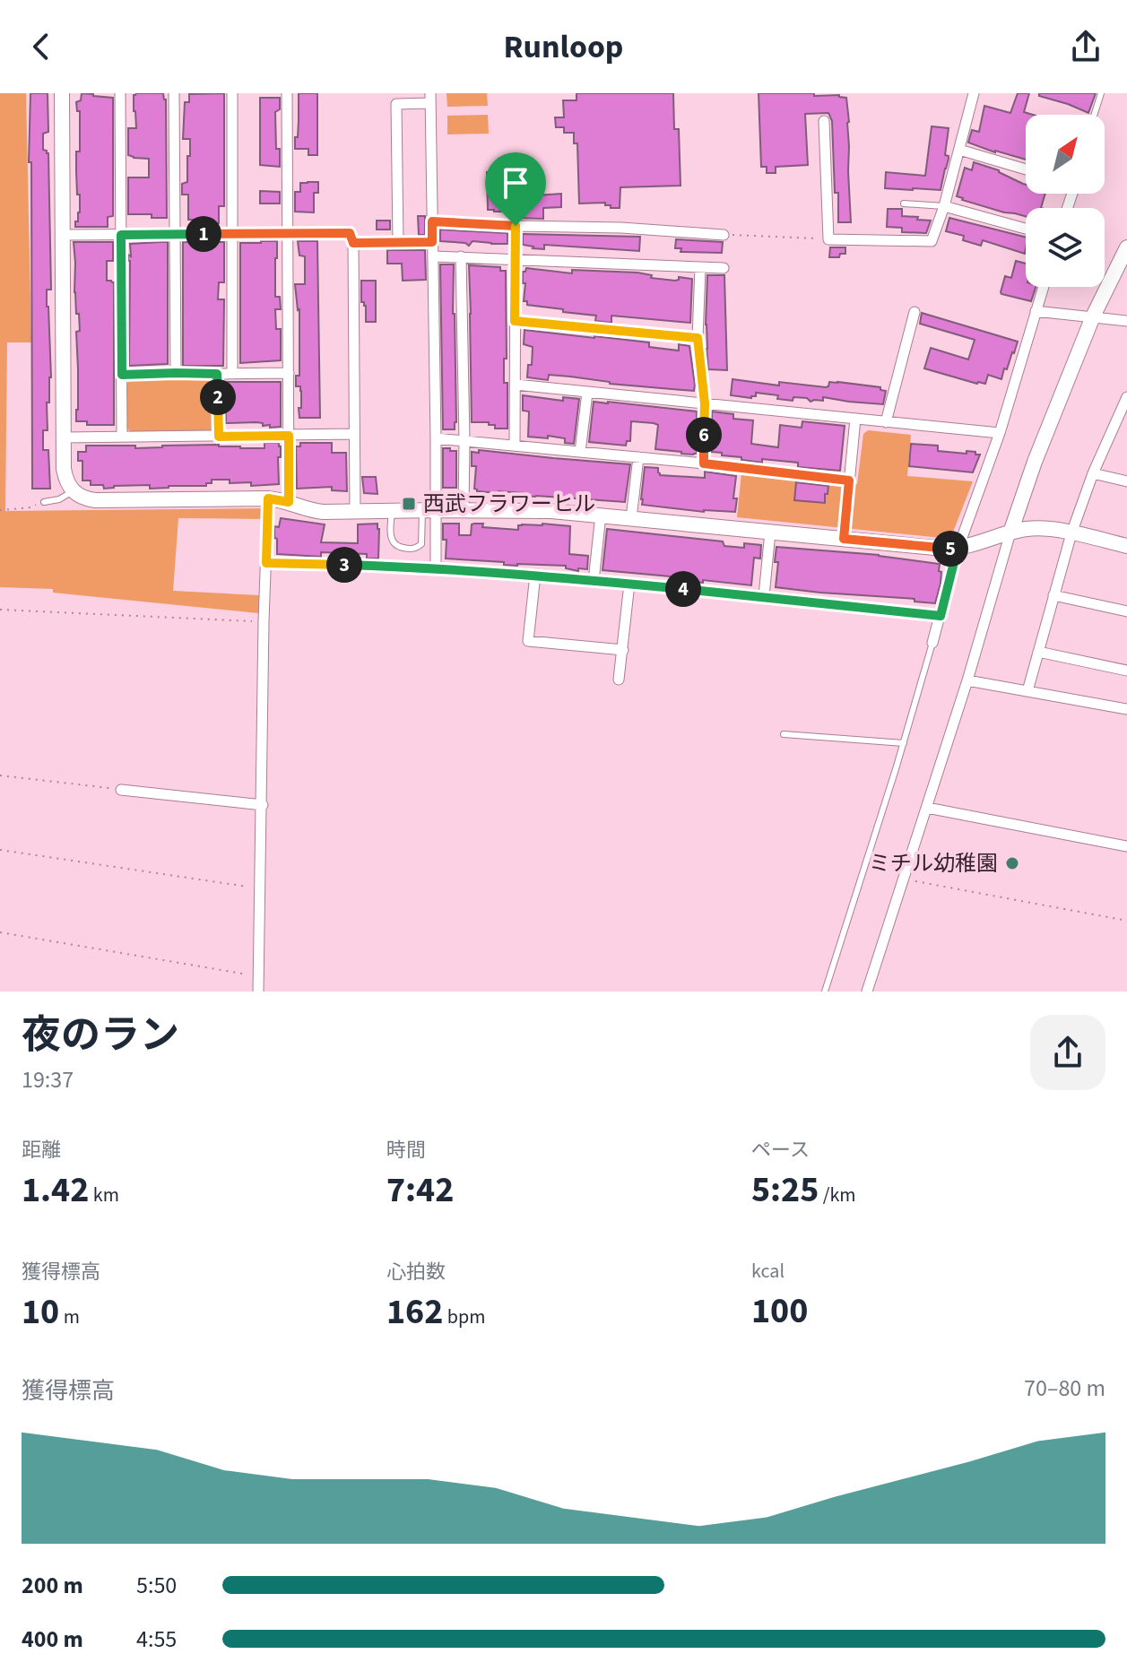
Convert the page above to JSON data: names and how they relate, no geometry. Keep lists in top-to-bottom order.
{
  "places": {
    "transit": ["西武フラワーヒル"],
    "other": ["ミチル幼稚園"]
  },
  "north": "top right",
  "page": {
    "header": "Runloop",
    "pins": [
      "1",
      "2",
      "6",
      "5",
      "3",
      "4"
    ],
    "heading": ["夜のラン", "19:37"],
    "stats": [
      ["距離", "1.42 km"],
      ["時間", "7:42"],
      ["ペース", "5:25 /km"],
      ["獲得標高", "10 m"],
      ["心拍数", "162 bpm"],
      ["kcal", "100"]
    ],
    "chart": ["獲得標高", "70–80 m"],
    "list": [
      {
        "name": "200 m",
        "note": "5:50"
      },
      {
        "name": "400 m",
        "note": "4:55"
      }
    ]
  }
}
